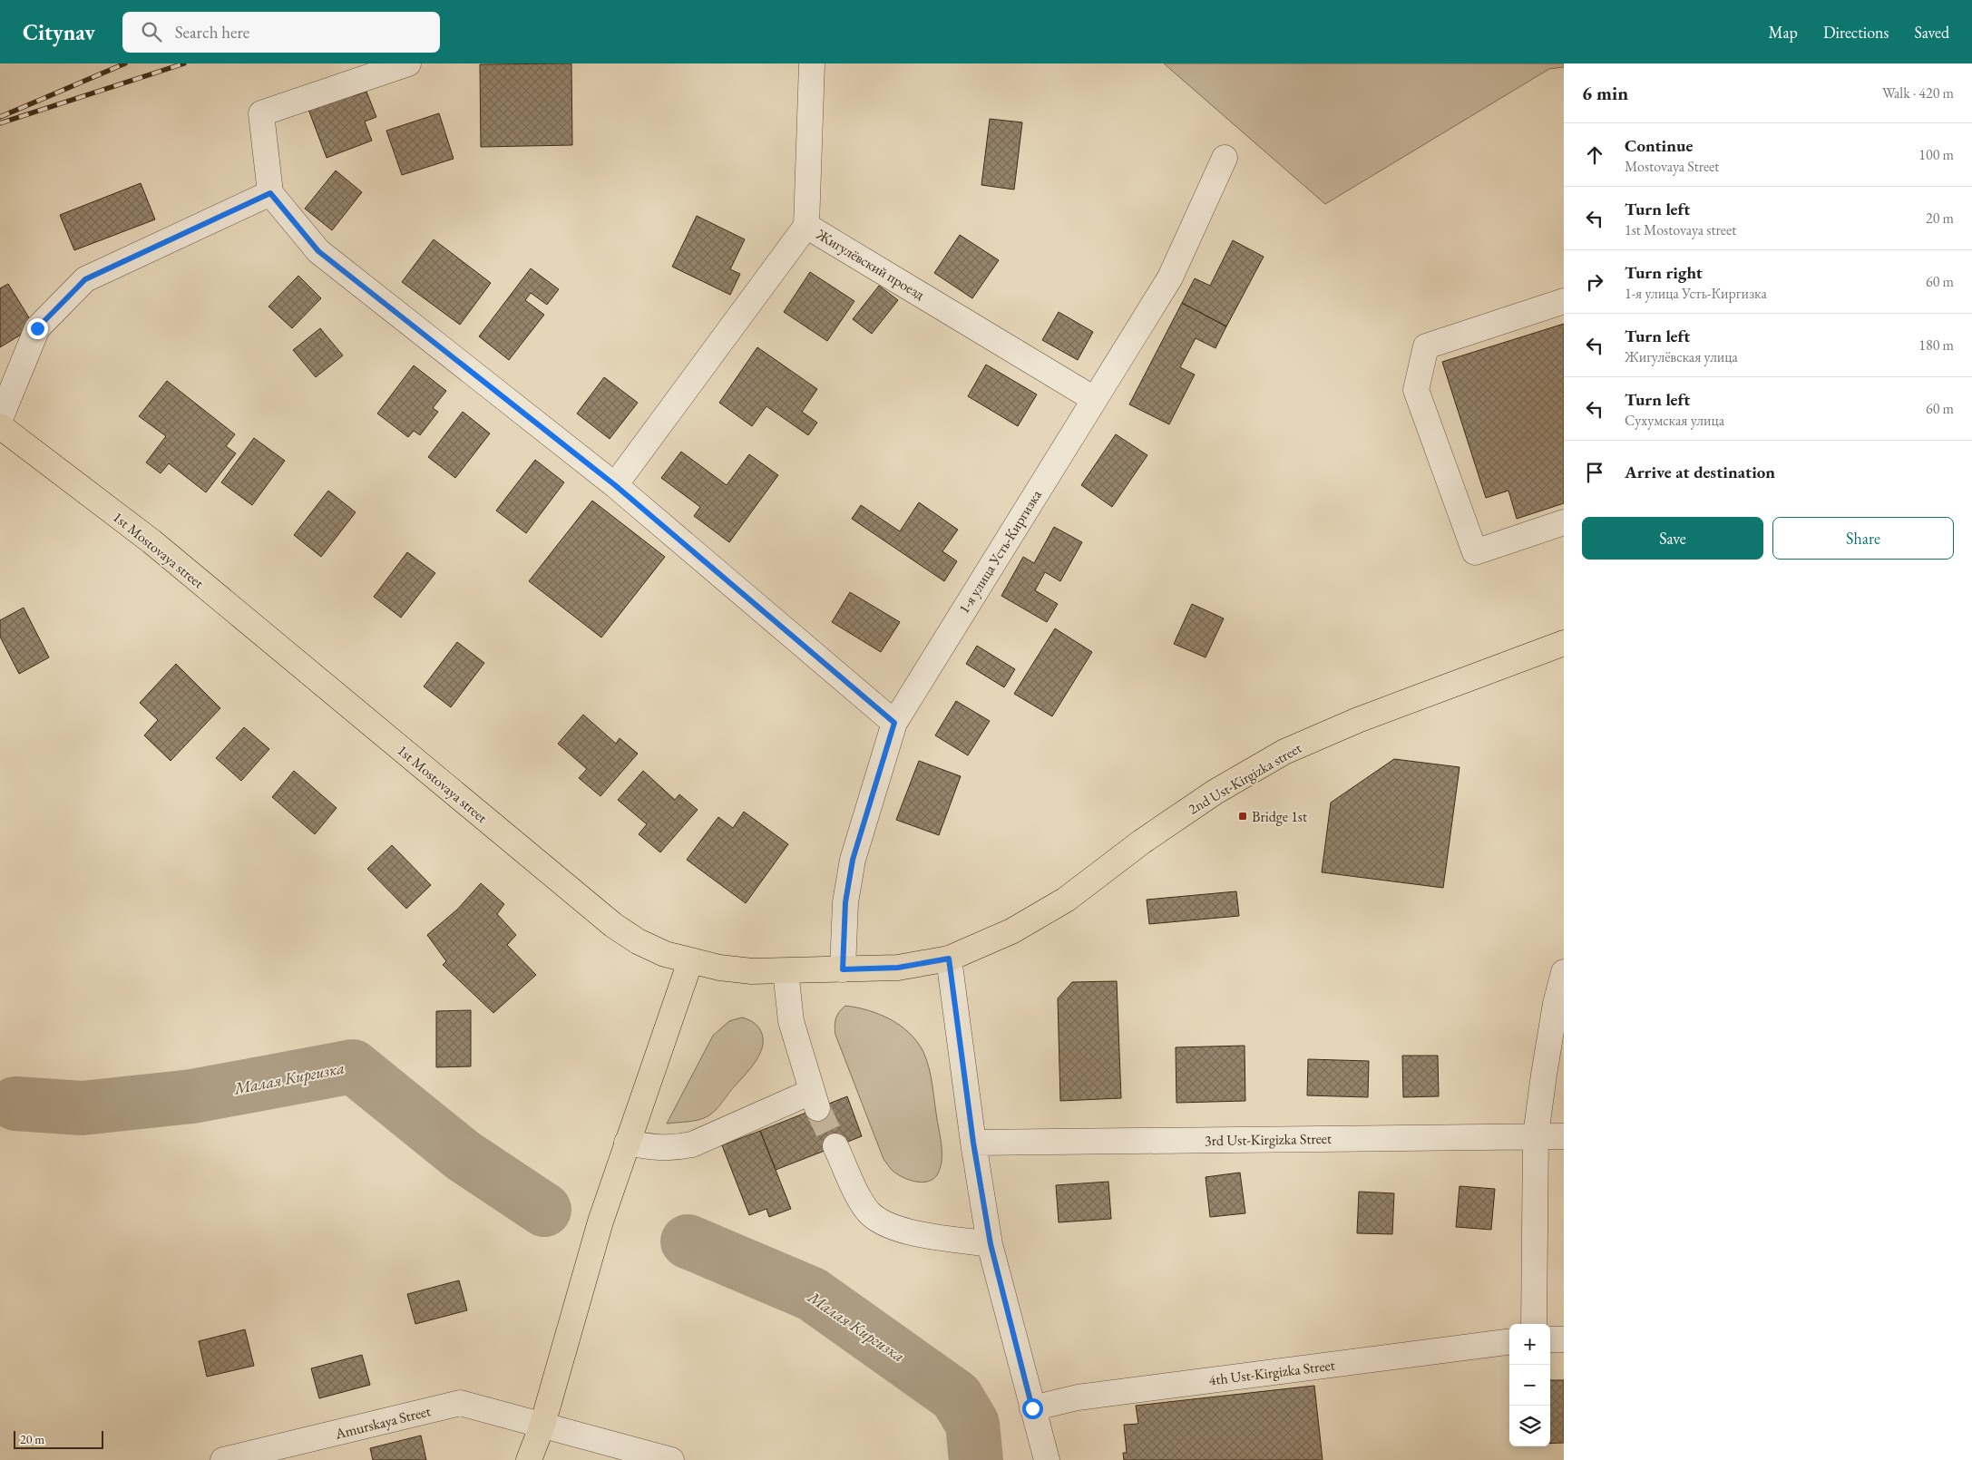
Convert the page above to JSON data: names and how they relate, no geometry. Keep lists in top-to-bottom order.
{
  "streets": {
    "main road": ["1st Mostovaya street", "2nd Ust-Kirgizka street"],
    "street": [
      "Жигулёвский проезд",
      "1-я улица Усть-Киргизка",
      "3rd Ust-Kirgizka Street",
      "4th Ust-Kirgizka Street",
      "Amurskaya Street"
    ]
  },
  "crossings": [
    ["Жигулёвский проезд", "1-я улица Усть-Киргизка"],
    ["1st Mostovaya street", "1-я улица Усть-Киргизка"],
    ["1st Mostovaya street", "2nd Ust-Kirgizka street"]
  ],
  "water": ["Малая Киргизка"],
  "places": {
    "transit": ["Bridge 1st"]
  },
  "scale_bar": "20 m",
  "page": {
    "header": "Citynav",
    "search": "Search here",
    "nav": ["Map", "Directions", "Saved"],
    "heading": ["6 min", "Walk · 420 m"],
    "list": [
      ["Continue", "Mostovaya Street", "100 m"],
      ["Turn left", "1st Mostovaya street", "20 m"],
      ["Turn right", "1-я улица Усть-Киргизка", "60 m"],
      ["Turn left", "Жигулёвская улица", "180 m"],
      ["Turn left", "Сухумская улица", "60 m"],
      "Arrive at destination"
    ],
    "buttons": ["Save", "Share"],
    "map_buttons": ["+", "−"],
    "scale": "20 m"
  }
}
